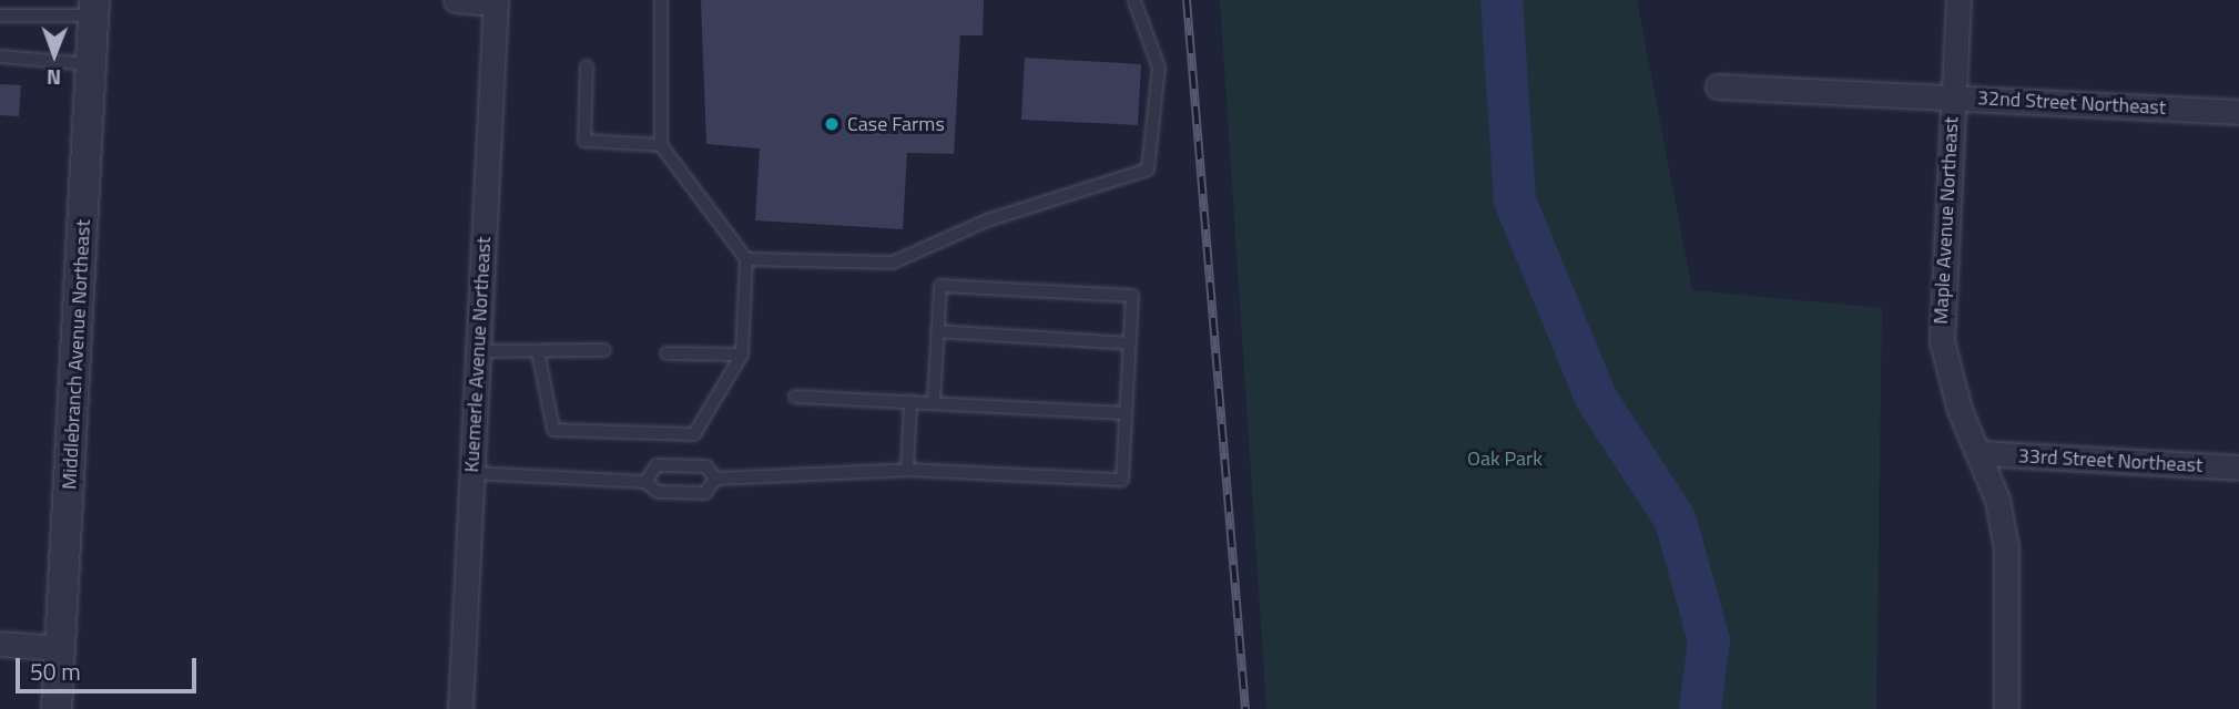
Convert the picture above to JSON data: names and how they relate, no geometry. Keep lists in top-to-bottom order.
{
  "streets": {
    "street": [
      "32nd Street Northeast",
      "Maple Avenue Northeast",
      "Middlebranch Avenue Northeast",
      "Kuemerle Avenue Northeast",
      "33rd Street Northeast"
    ]
  },
  "crossings": [
    ["32nd Street Northeast", "Maple Avenue Northeast"],
    ["Maple Avenue Northeast", "33rd Street Northeast"]
  ],
  "parks": ["Oak Park"],
  "places": ["Case Farms"],
  "scale_bar": "50 m",
  "north": "bottom"
}
